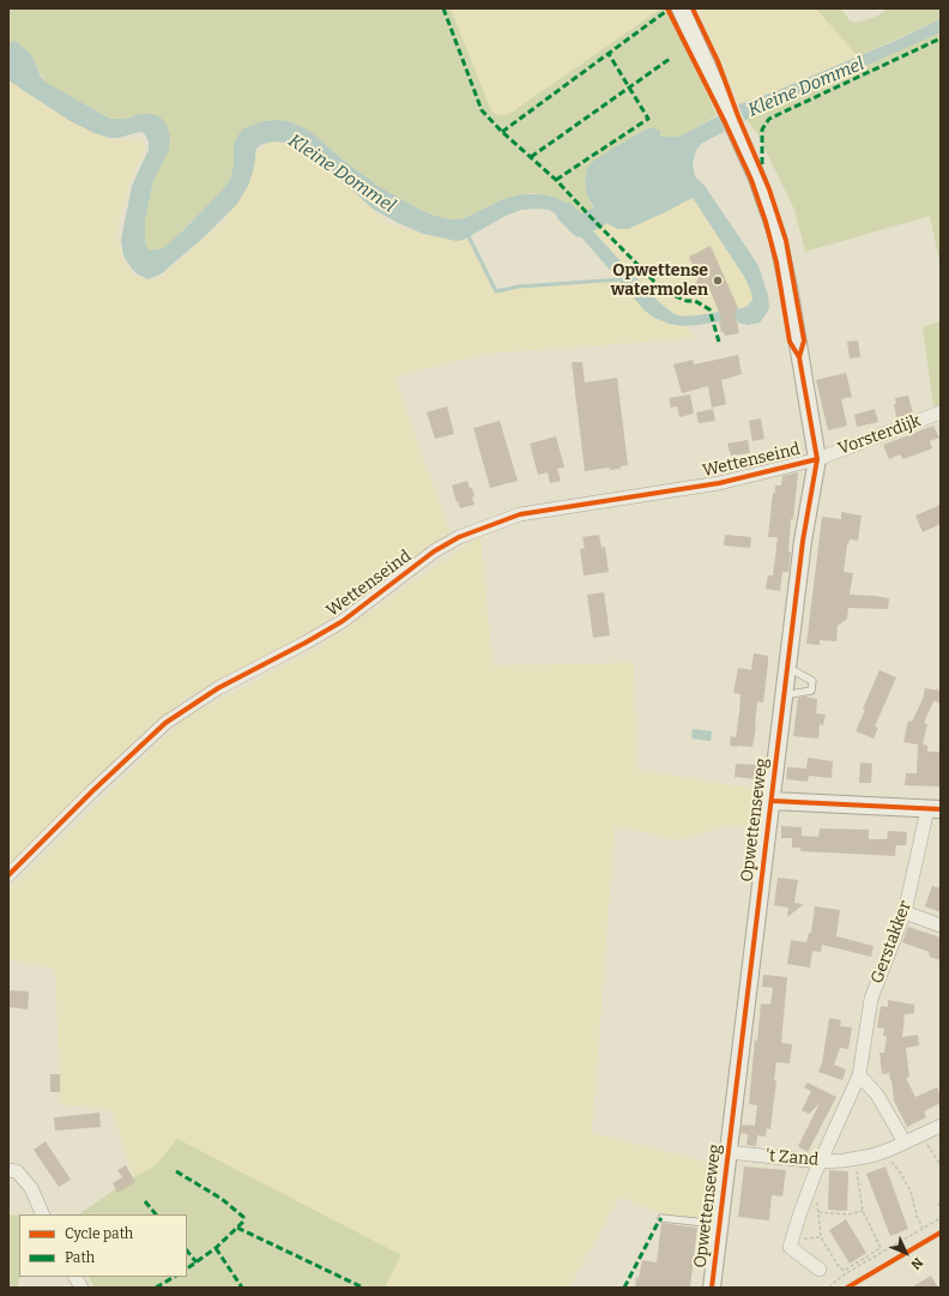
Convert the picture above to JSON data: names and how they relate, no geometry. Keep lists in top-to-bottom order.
{
  "streets": {
    "street": [
      "Vorsterdijk",
      "Wettenseind",
      "Opwettenseweg",
      "Gerstakker",
      "'t Zand"
    ]
  },
  "crossings": [
    ["Vorsterdijk", "Wettenseind"],
    ["Vorsterdijk", "Opwettenseweg"],
    ["Wettenseind", "Opwettenseweg"],
    ["Opwettenseweg", "'t Zand"],
    ["Gerstakker", "'t Zand"]
  ],
  "water": ["Kleine Dommel"],
  "places": ["Opwettense watermolen"],
  "legend": ["Cycle path", "Path"],
  "north": "bottom right"
}
